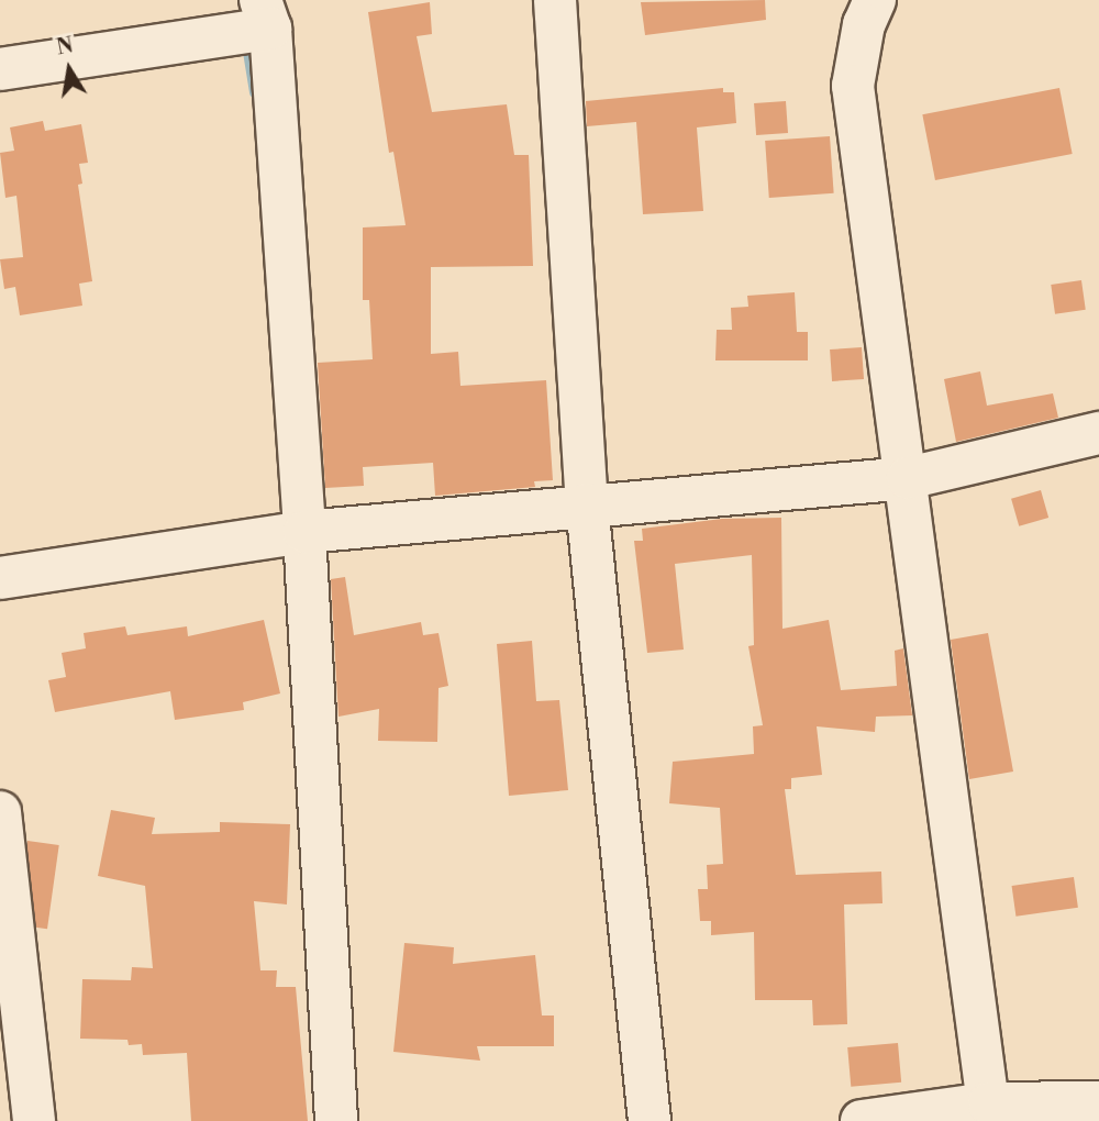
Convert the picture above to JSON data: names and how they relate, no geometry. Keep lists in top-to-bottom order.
{
  "north": "top"
}
